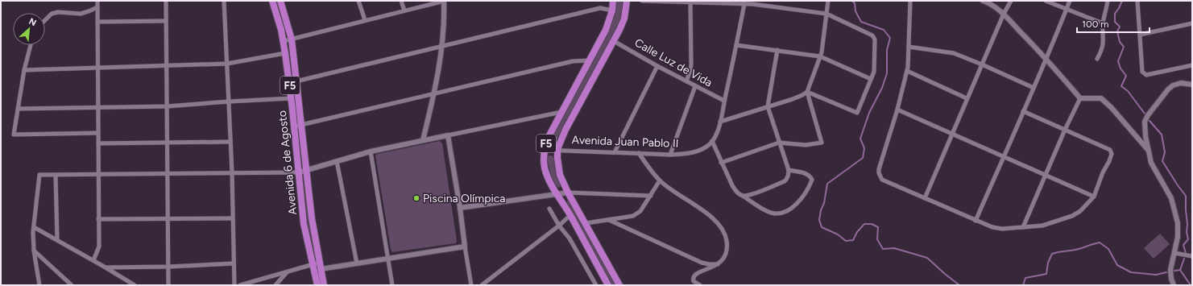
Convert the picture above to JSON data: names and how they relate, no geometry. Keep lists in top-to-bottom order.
{
  "streets": {
    "highway": ["F5", "Avenida 6 de Agosto"],
    "street": ["Calle Luz de Vida", "Avenida Juan Pablo II"]
  },
  "crossings": [
    ["Calle Luz de Vida", "F5"],
    ["F5", "Avenida Juan Pablo II"]
  ],
  "places": ["Piscina Olímpica"],
  "scale_bar": "100 m",
  "north": "top right"
}
